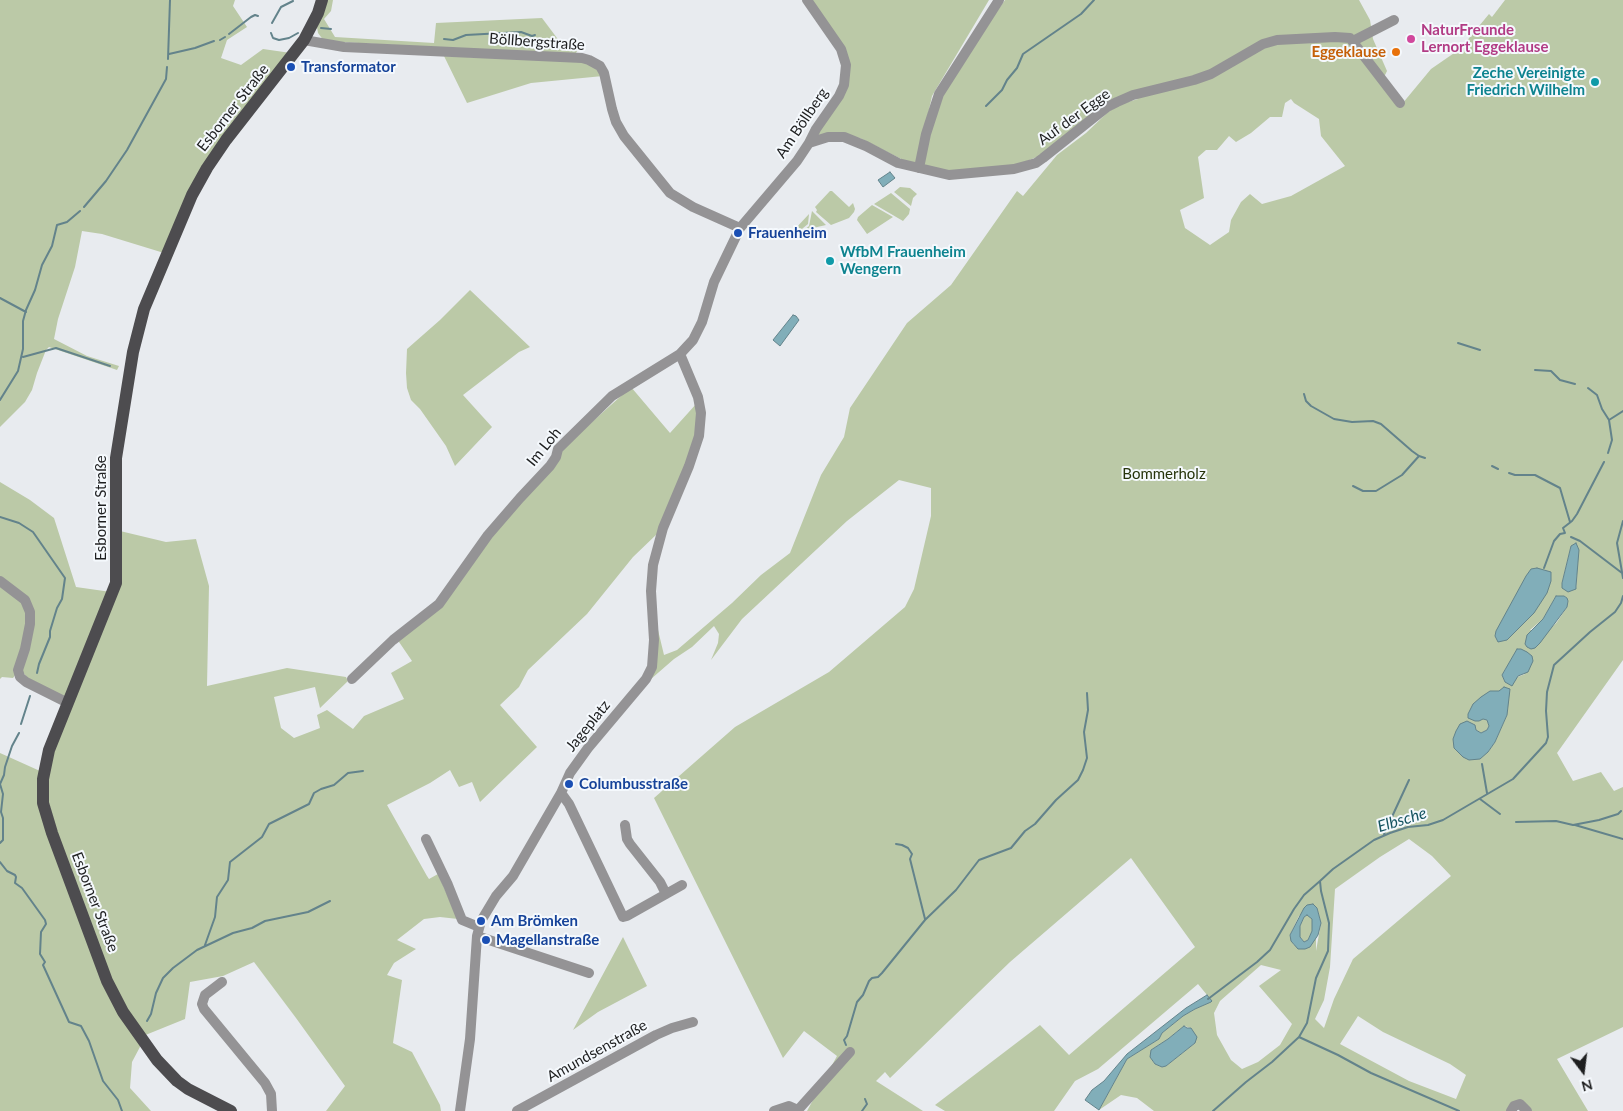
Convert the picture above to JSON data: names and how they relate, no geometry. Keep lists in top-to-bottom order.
{
  "streets": {
    "main road": ["Esborner Straße"],
    "street": [
      "Böllbergstraße",
      "Auf der Egge",
      "Am Böllberg",
      "Im Loh",
      "Jageplatz",
      "Amundsenstraße"
    ]
  },
  "crossings": [
    ["Böllbergstraße", "Esborner Straße"],
    ["Böllbergstraße", "Am Böllberg"],
    ["Böllbergstraße", "Im Loh"],
    ["Auf der Egge", "Am Böllberg"],
    ["Am Böllberg", "Im Loh"],
    ["Im Loh", "Jageplatz"]
  ],
  "water": ["Elbsche"],
  "parks": ["Bommerholz"],
  "places": [
    "NaturFreunde Lernort Eggeklause",
    "Eggeklause",
    "Transformator",
    "Zeche Vereinigte Friedrich Wilhelm",
    "Frauenheim",
    "WfbM Frauenheim Wengern",
    "Columbusstraße",
    "Am Brömken",
    "Magellanstraße"
  ],
  "north": "bottom"
}
